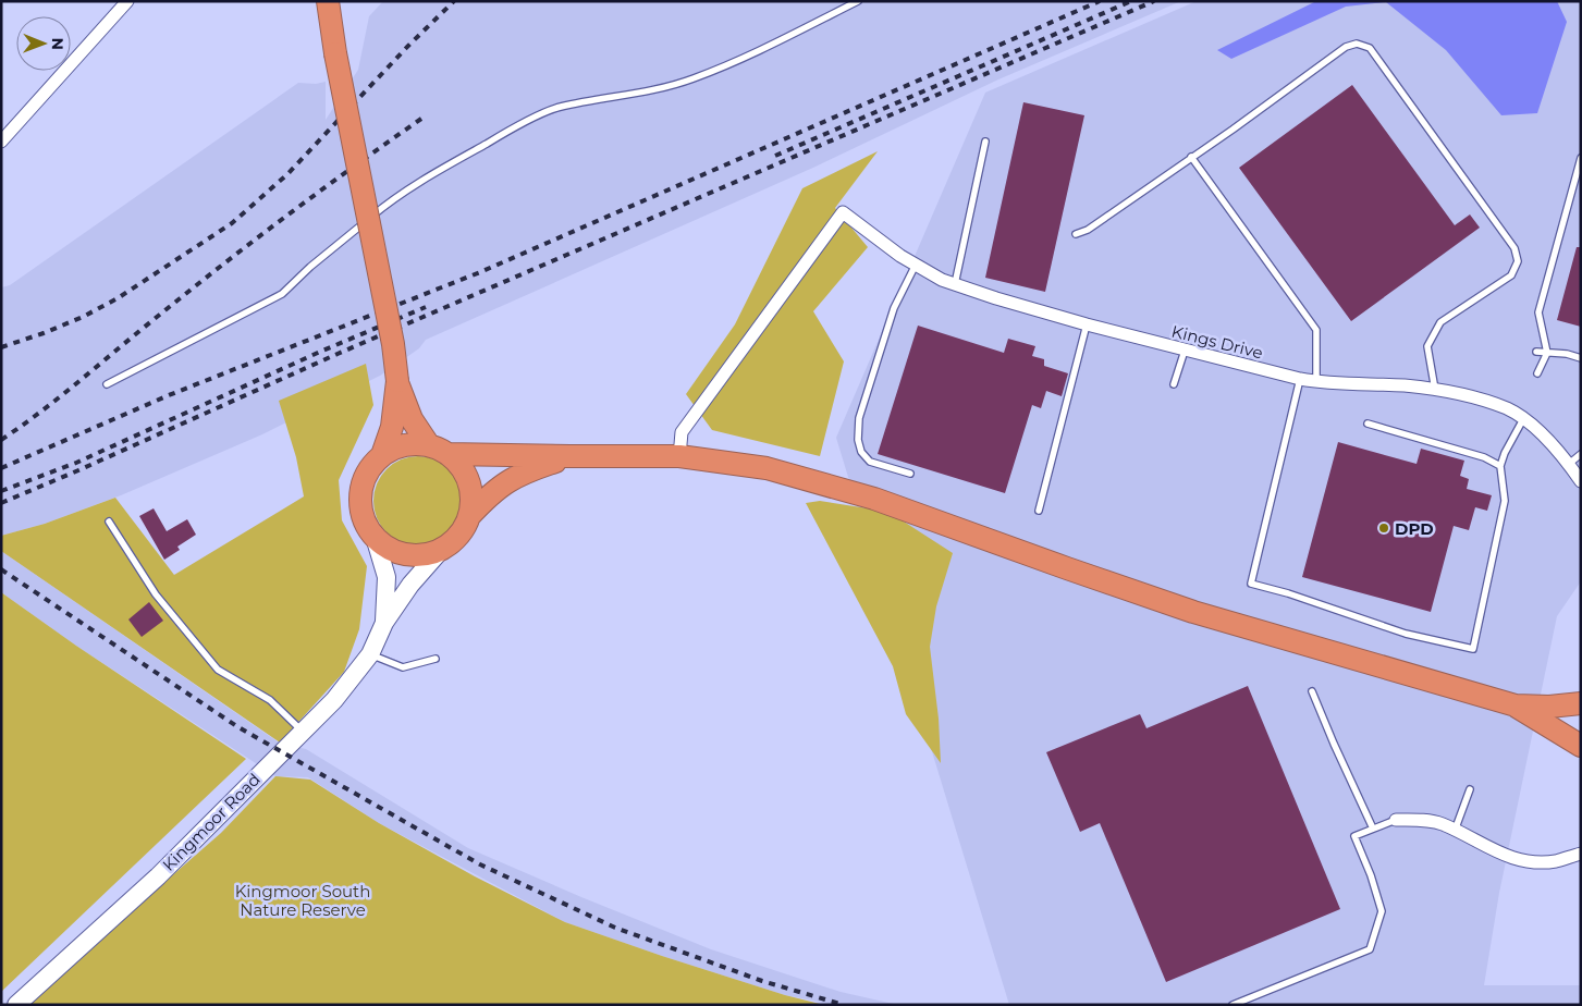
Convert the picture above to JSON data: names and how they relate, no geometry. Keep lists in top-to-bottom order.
{
  "streets": {
    "street": ["Kings Drive", "Kingmoor Road"]
  },
  "parks": ["Kingmoor South Nature Reserve"],
  "places": ["DPD"],
  "north": "right"
}
